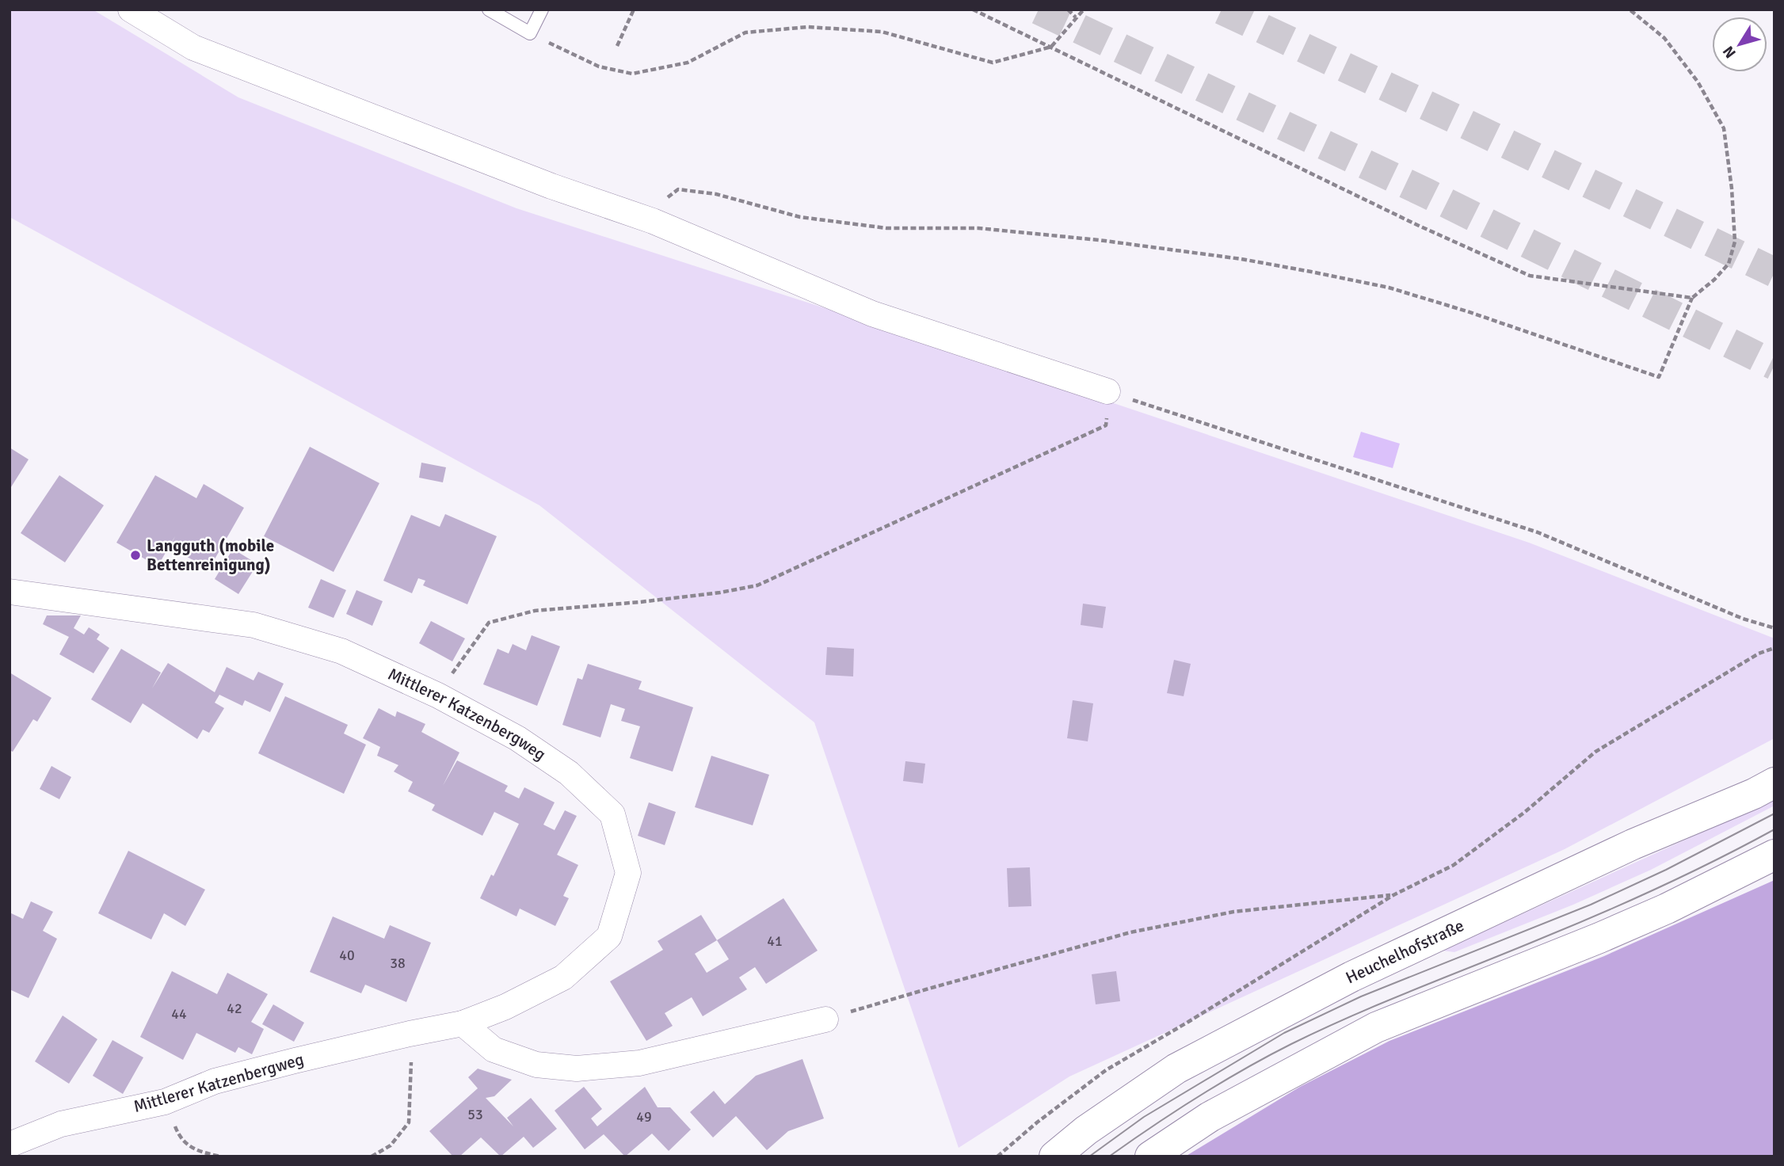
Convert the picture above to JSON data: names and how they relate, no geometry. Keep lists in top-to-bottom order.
{
  "streets": {
    "main road": ["Heuchelhofstraße"],
    "street": ["Mittlerer Katzenbergweg"]
  },
  "places": ["Langguth (mobile Bettenreinigung)"],
  "house_numbers": [
    "41",
    "40",
    "38",
    "42",
    "44",
    "53",
    "49"
  ],
  "north": "bottom left"
}
